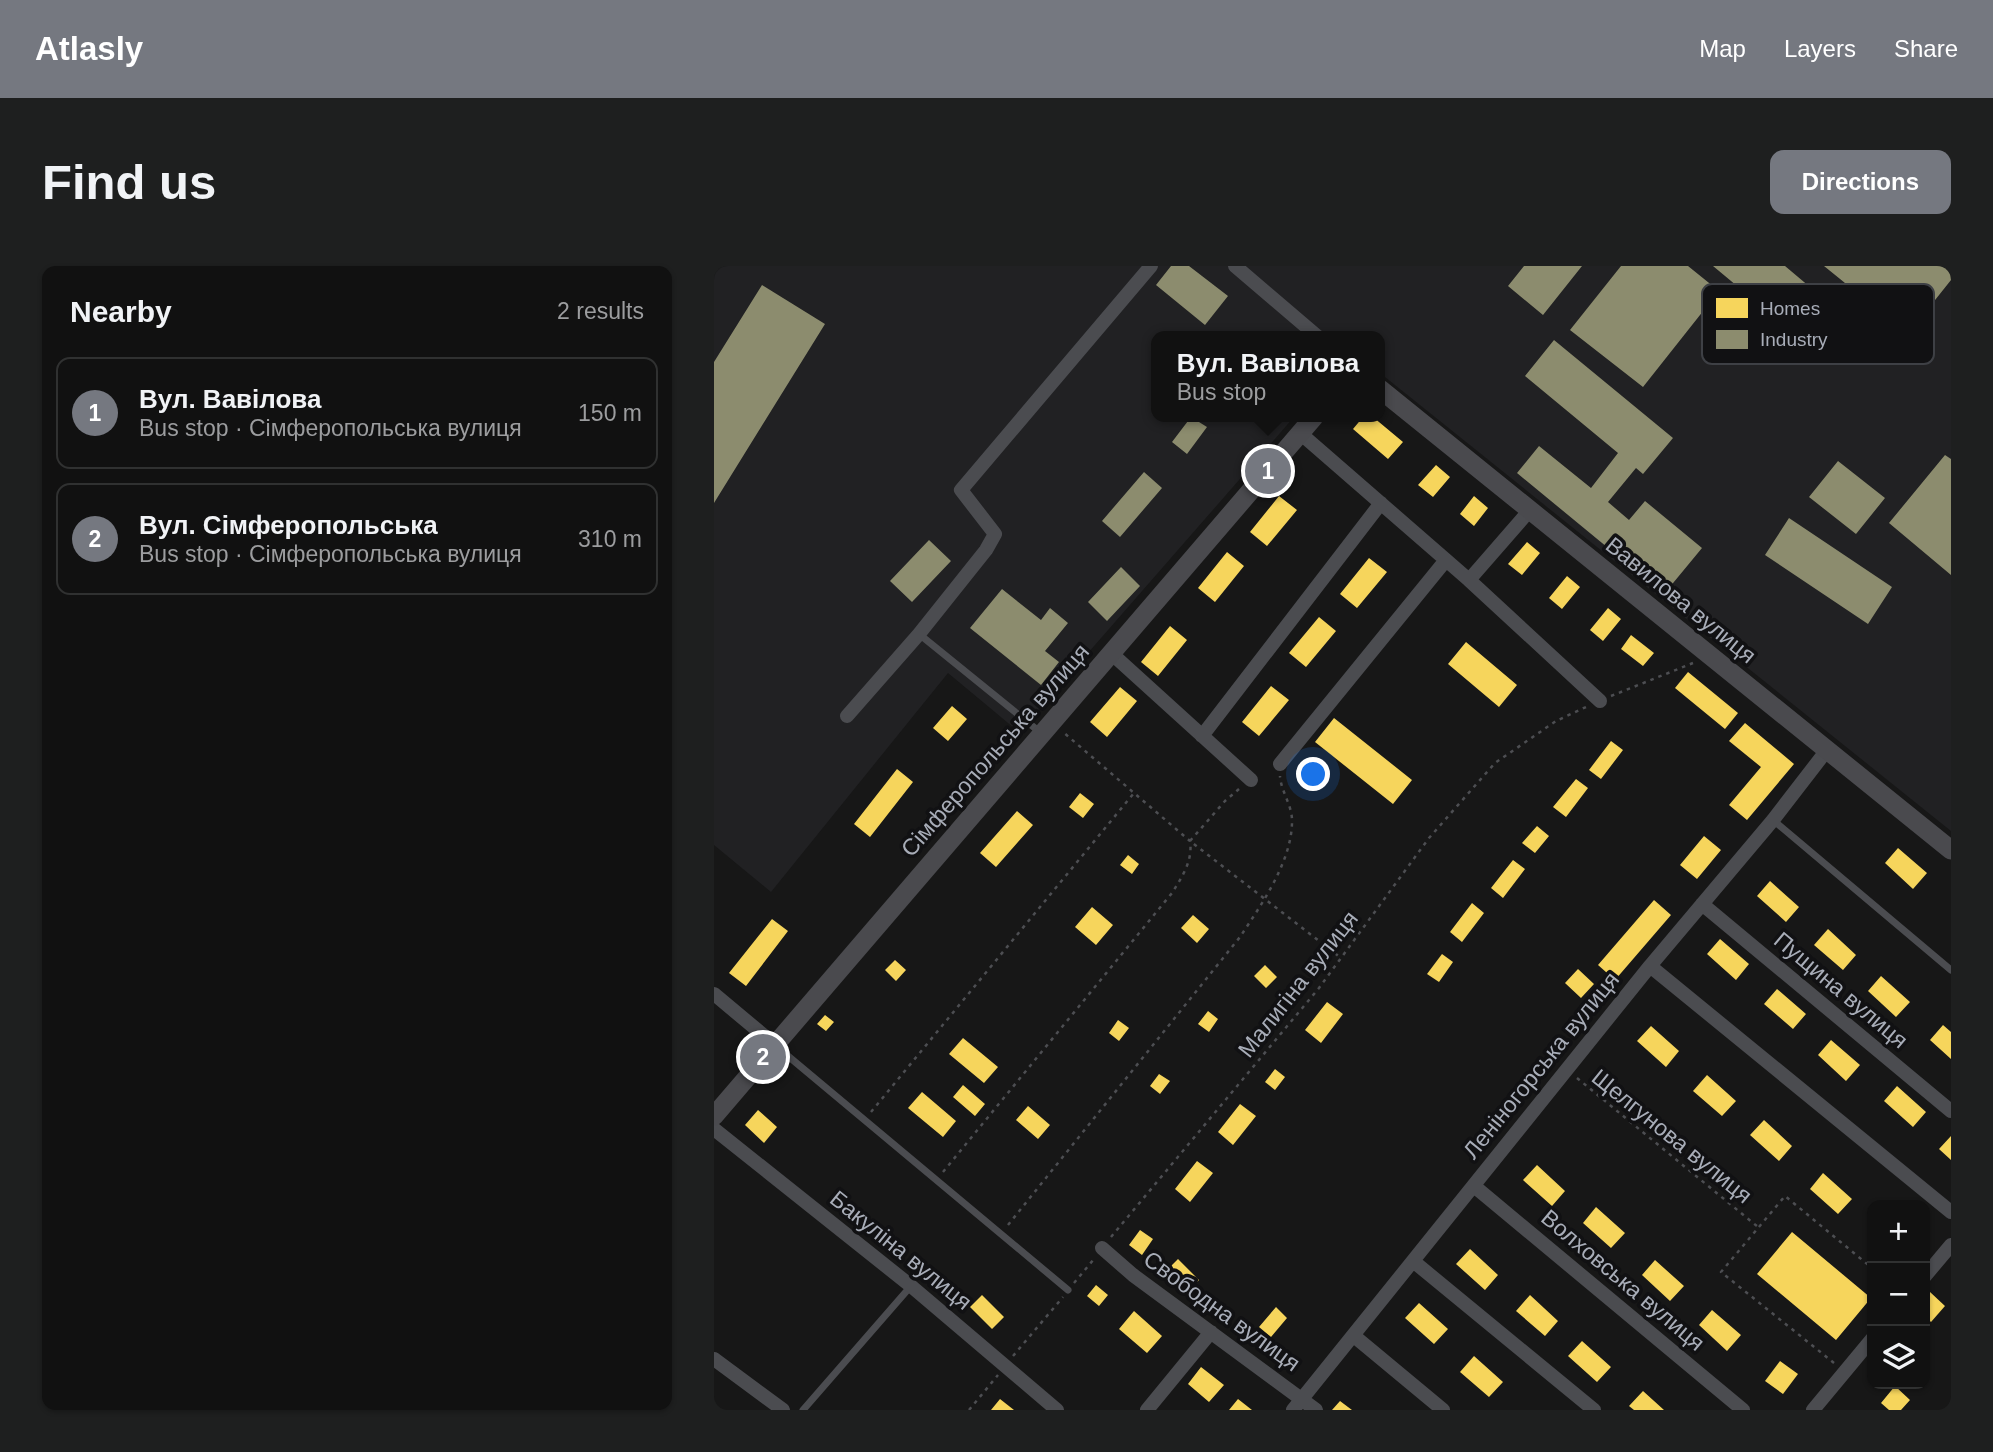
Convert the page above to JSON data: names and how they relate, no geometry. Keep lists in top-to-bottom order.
{
  "streets": {
    "street": [
      "Вавилова вулиця",
      "Сімферопольська вулиця",
      "Пущина вулиця",
      "Леніногорська вулиця",
      "Бакуліна вулиця",
      "Волховська вулиця",
      "Свободна вулиця"
    ],
    "path": ["Малигіна вулиця", "Щелгунова вулиця"]
  },
  "crossings": [
    ["Вавилова вулиця", "Малигіна вулиця"],
    ["Вавилова вулиця", "Леніногорська вулиця"],
    ["Малигіна вулиця", "Бакуліна вулиця"],
    ["Малигіна вулиця", "Свободна вулиця"],
    ["Пущина вулиця", "Леніногорська вулиця"],
    ["Леніногорська вулиця", "Щелгунова вулиця"],
    ["Леніногорська вулиця", "Волховська вулиця"],
    ["Леніногорська вулиця", "Свободна вулиця"]
  ],
  "legend": ["Homes", "Industry"],
  "page": {
    "header": "Atlasly",
    "nav": ["Map", "Layers", "Share"],
    "buttons": "Directions",
    "title": "Find us",
    "heading": ["Nearby", "2 results"],
    "popup": ["Вул. Вавілова", "Bus stop"],
    "list": [
      {
        "mark": "1",
        "name": "Вул. Вавілова",
        "note": "Bus stop · Сімферопольська вулиця",
        "value": "150 m"
      },
      {
        "mark": "2",
        "name": "Вул. Сімферопольська",
        "note": "Bus stop · Сімферопольська вулиця",
        "value": "310 m"
      }
    ],
    "pins": ["1", "2"],
    "map_buttons": ["+", "−"]
  }
}
